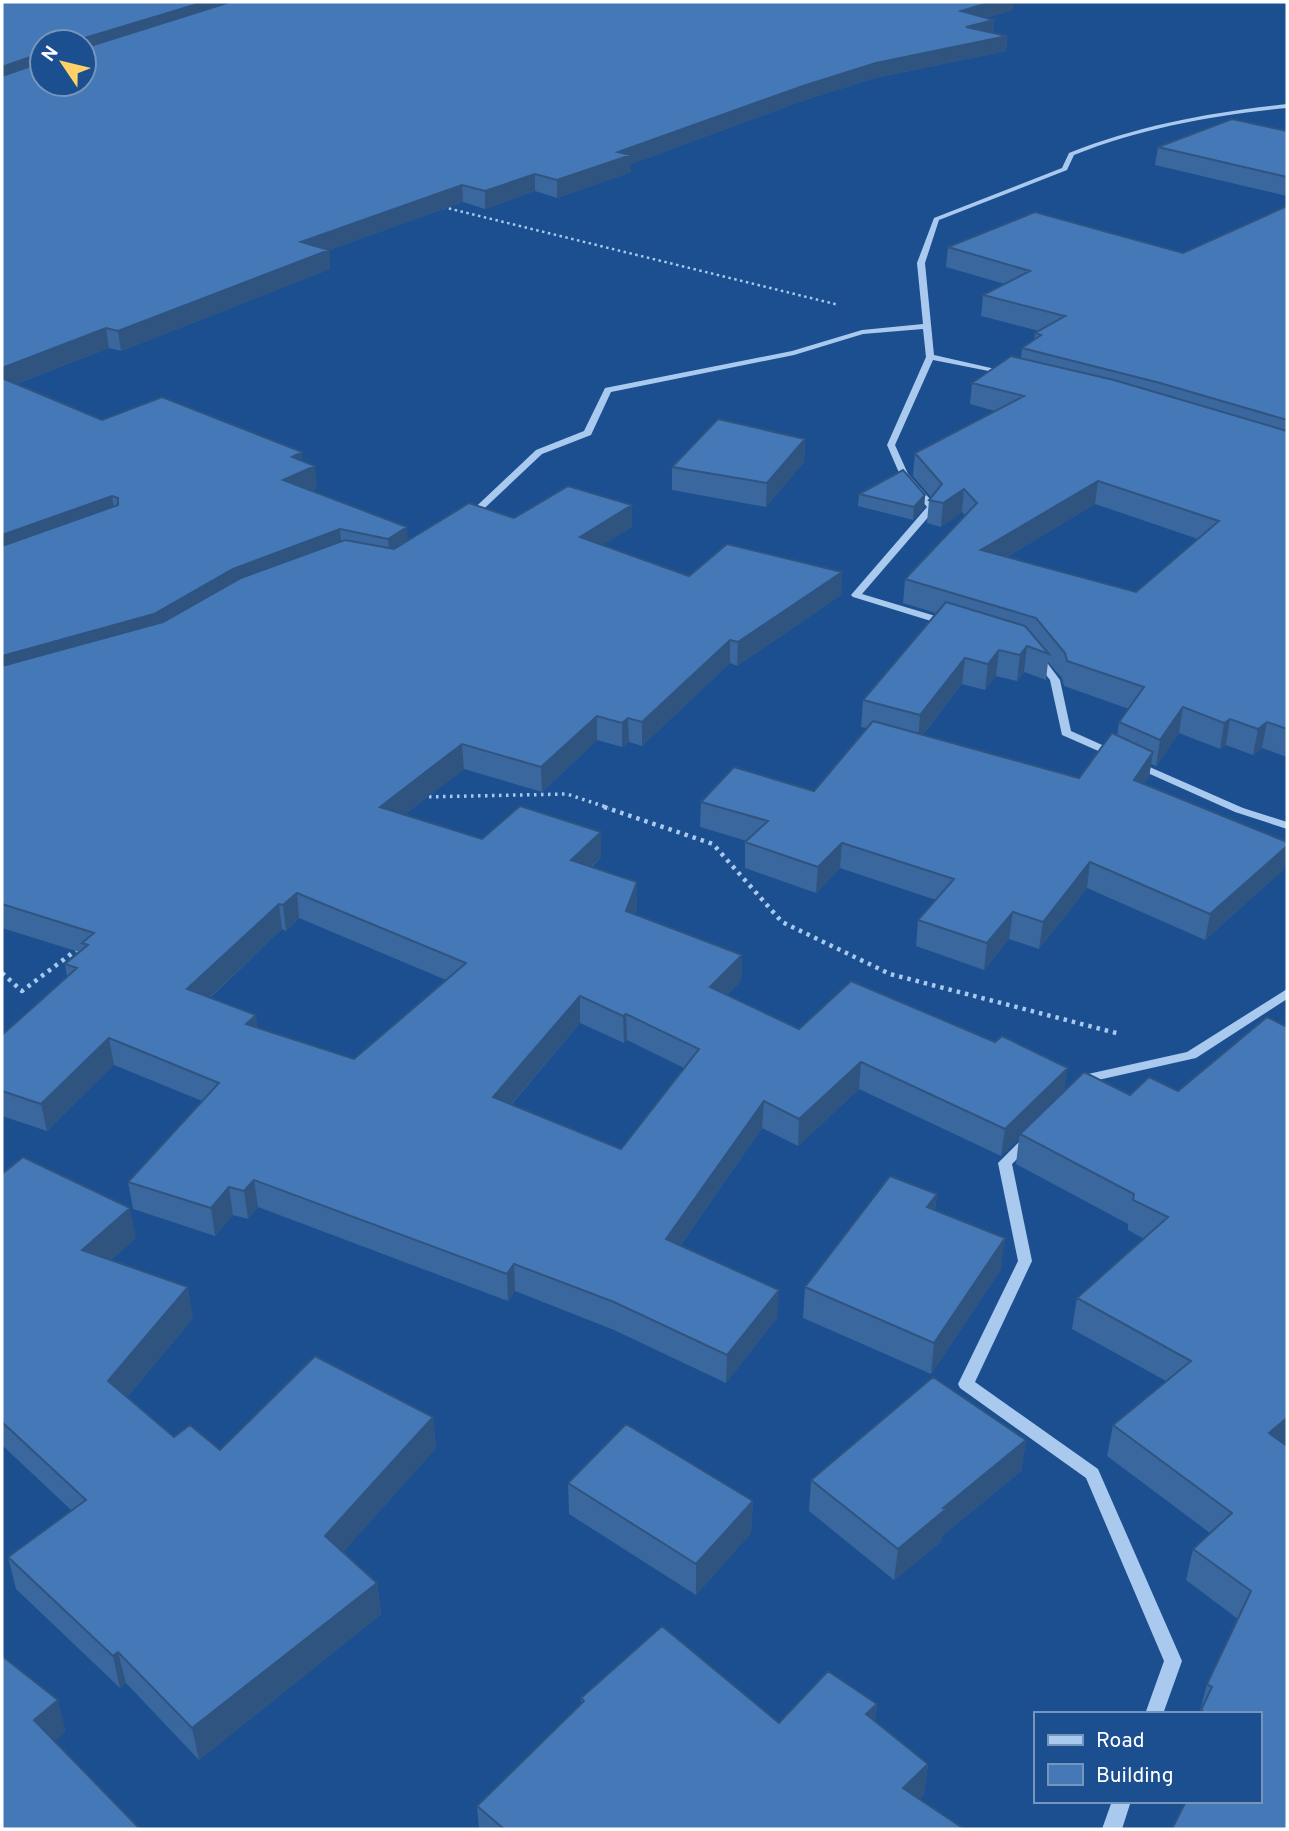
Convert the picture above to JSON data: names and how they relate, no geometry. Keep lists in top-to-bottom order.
{
  "legend": ["Road", "Building"],
  "north": "top left"
}
